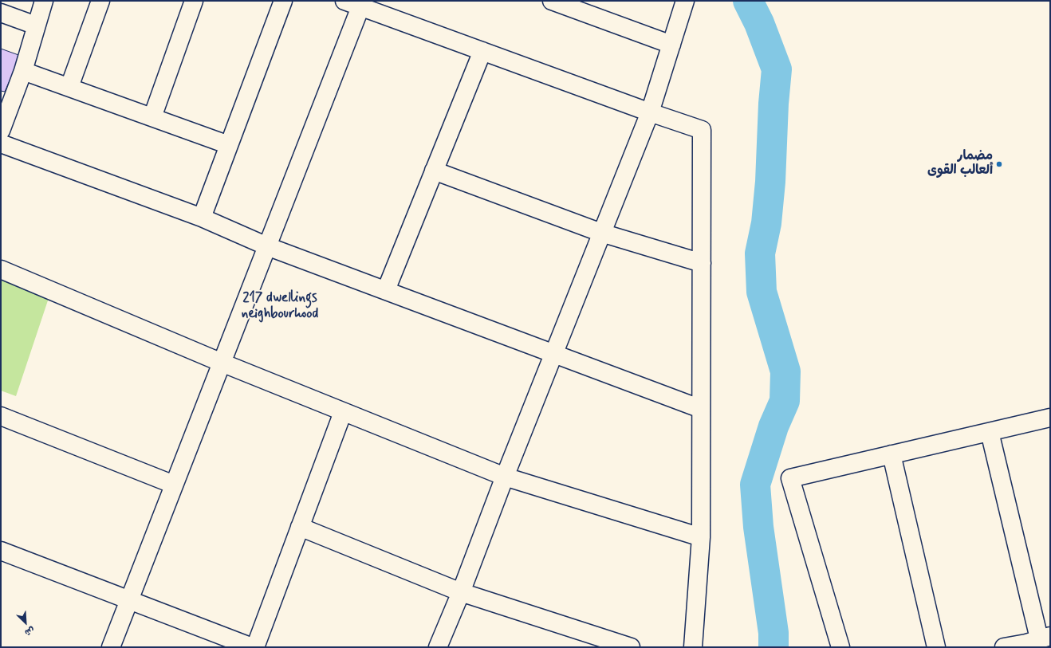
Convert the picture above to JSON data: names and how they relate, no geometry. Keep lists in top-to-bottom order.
{
  "districts": ["217 dwellings neighbourhood"],
  "places": ["مضمار ألعالب القوى"],
  "north": "bottom right"
}
